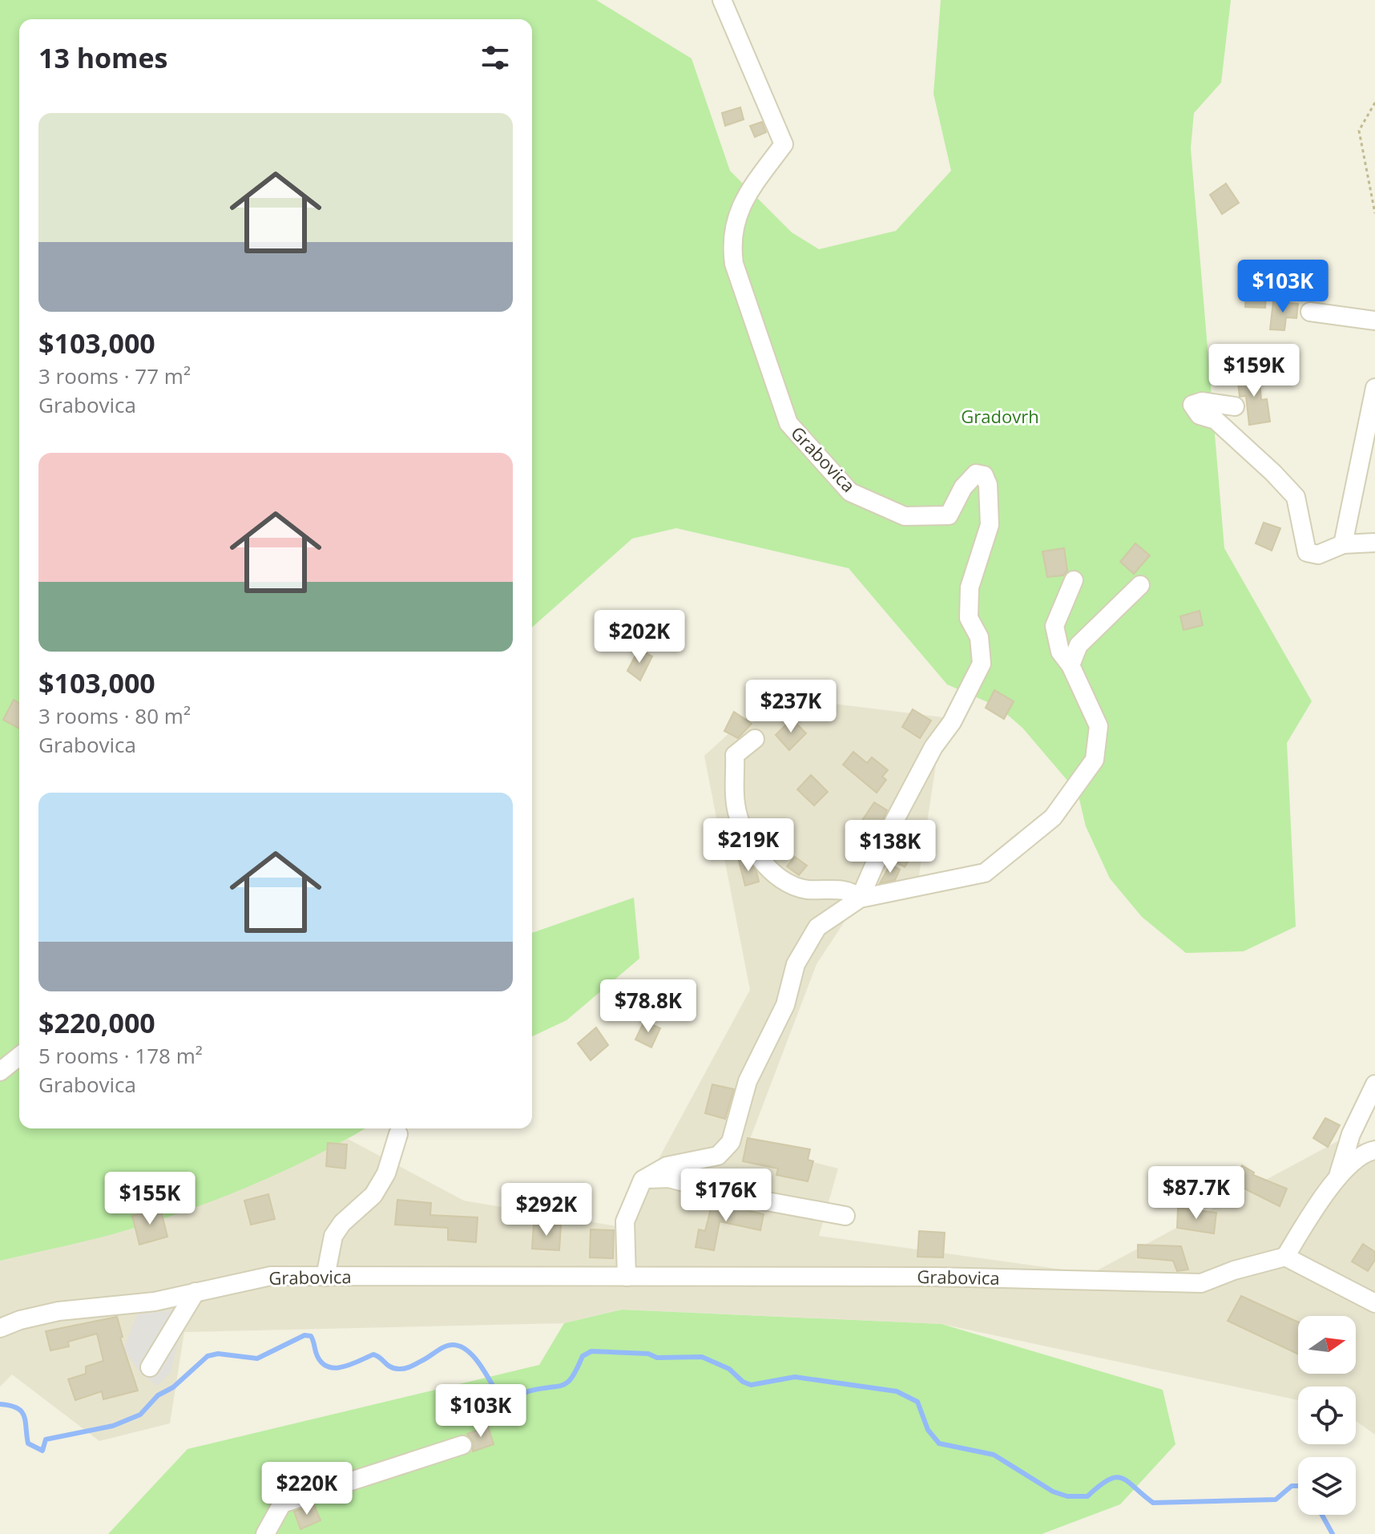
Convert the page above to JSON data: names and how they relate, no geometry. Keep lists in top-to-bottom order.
{
  "streets": {
    "street": ["Grabovica"]
  },
  "parks": ["Gradovrh"],
  "north": "right",
  "page": {
    "heading": "13 homes",
    "list": [
      {
        "name": "$103,000",
        "note": "3 rooms · 77 m² · Grabovica"
      },
      {
        "name": "$103,000",
        "note": "3 rooms · 80 m² · Grabovica"
      },
      {
        "name": "$220,000",
        "note": "5 rooms · 178 m² · Grabovica"
      }
    ],
    "price": [
      "$103K",
      "$159K",
      "$202K",
      "$237K",
      "$219K",
      "$138K",
      "$78.8K",
      "$87.7K",
      "$176K",
      "$155K",
      "$292K",
      "$103K",
      "$220K"
    ]
  }
}
